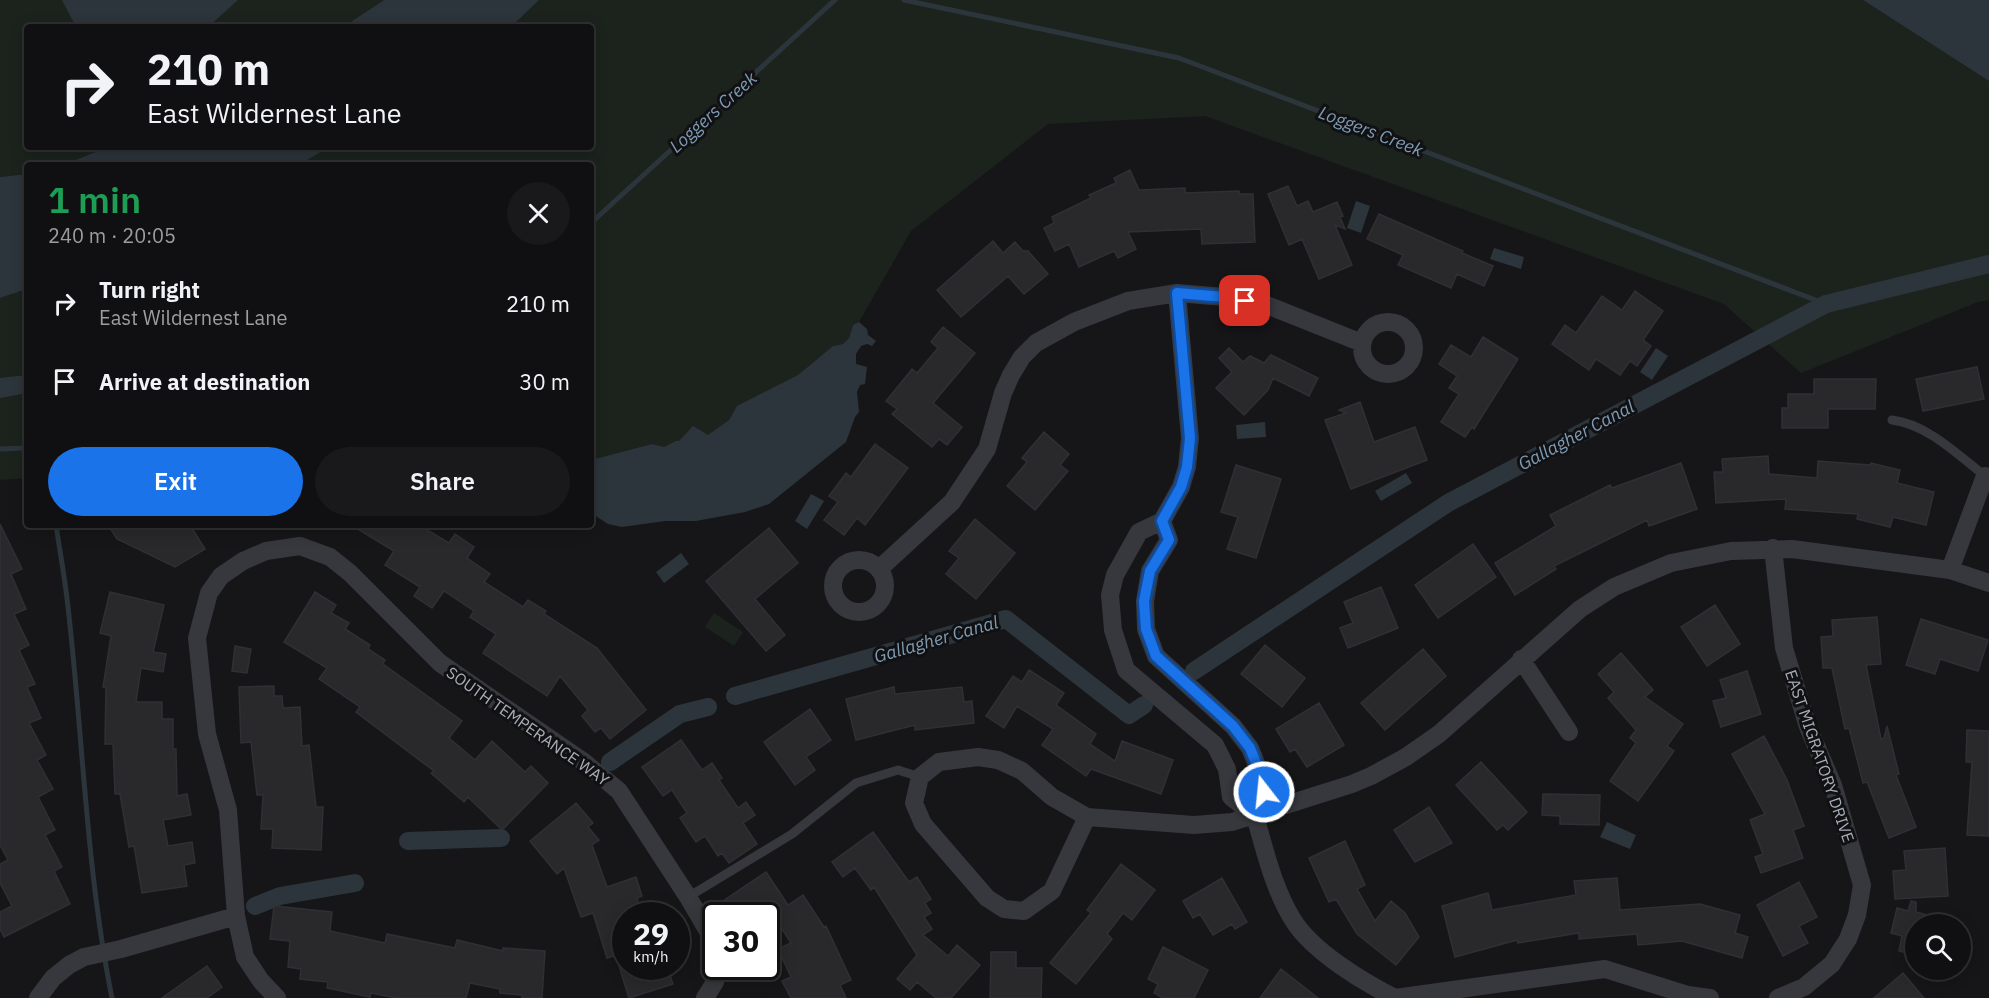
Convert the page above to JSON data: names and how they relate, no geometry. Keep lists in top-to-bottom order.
{
  "streets": {
    "street": ["SOUTH TEMPERANCE WAY", "EAST MIGRATORY DRIVE"]
  },
  "water": ["Loggers Creek", "Gallagher Canal"],
  "page": {
    "turn": ["210 m", "East Wildernest Lane"],
    "heading": ["1 min", "240 m · 20:05"],
    "list": [
      {
        "name": "Turn right",
        "note": "East Wildernest Lane",
        "value": "210 m"
      },
      {
        "name": "Arrive at destination",
        "value": "30 m"
      }
    ],
    "buttons": ["Exit", "Share"],
    "speed": "29 km/h",
    "limit": "30"
  }
}
